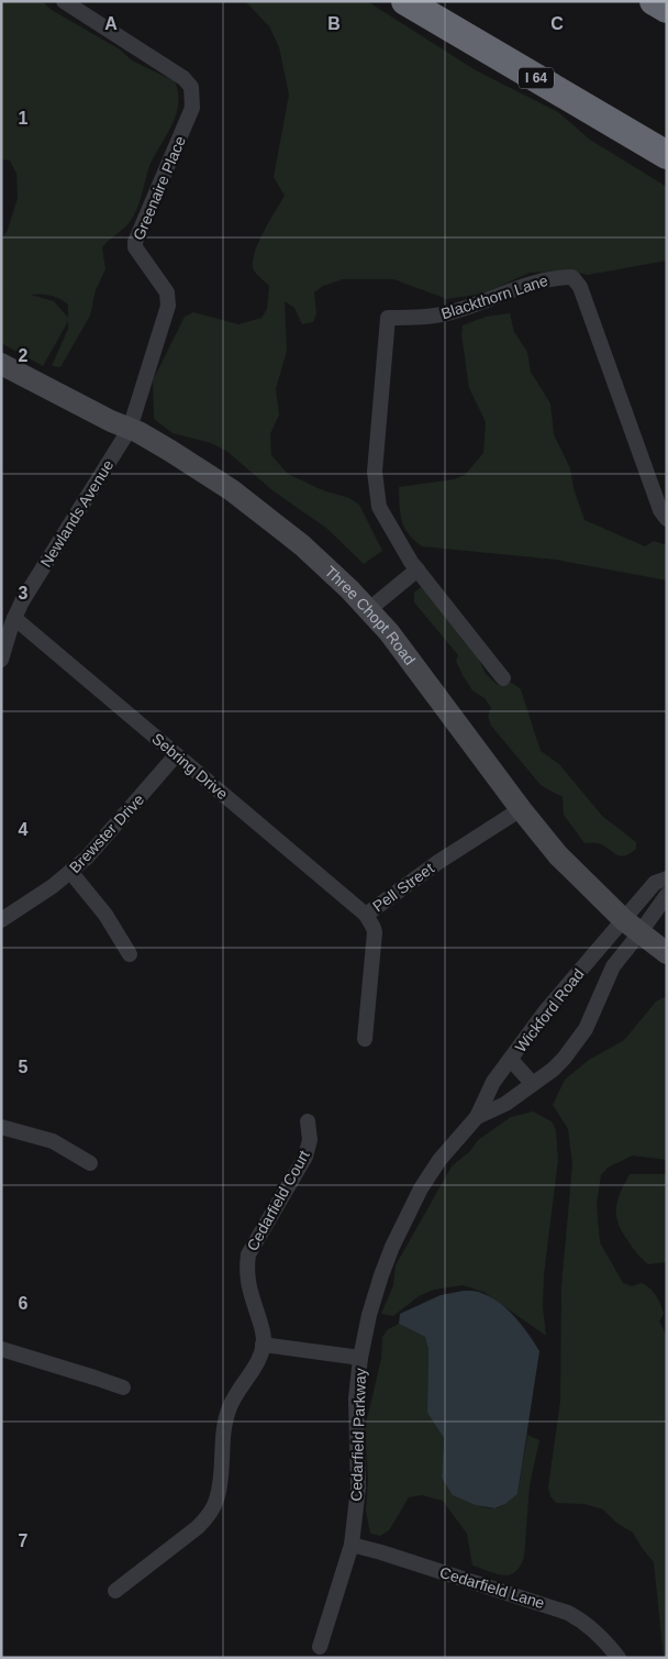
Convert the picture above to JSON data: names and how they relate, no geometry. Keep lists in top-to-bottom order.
{
  "streets": {
    "highway": ["I 64"],
    "main road": ["Three Chopt Road"],
    "street": [
      "Greenaire Place",
      "Blackthorn Lane",
      "Newlands Avenue",
      "Sebring Drive",
      "Brewster Drive",
      "Pell Street",
      "Wickford Road",
      "Cedarfield Court",
      "Cedarfield Parkway",
      "Cedarfield Lane"
    ]
  },
  "crossings": [
    ["Greenaire Place", "Newlands Avenue"],
    ["Greenaire Place", "Three Chopt Road"],
    ["Newlands Avenue", "Three Chopt Road"],
    ["Newlands Avenue", "Sebring Drive"],
    ["Three Chopt Road", "Pell Street"],
    ["Three Chopt Road", "Wickford Road"],
    ["Sebring Drive", "Brewster Drive"],
    ["Sebring Drive", "Pell Street"],
    ["Wickford Road", "Cedarfield Parkway"],
    ["Cedarfield Parkway", "Cedarfield Lane"]
  ],
  "grid": {
    "columns": ["A", "B", "C"],
    "rows": [
      "1",
      "2",
      "3",
      "4",
      "5",
      "6",
      "7"
    ]
  }
}
